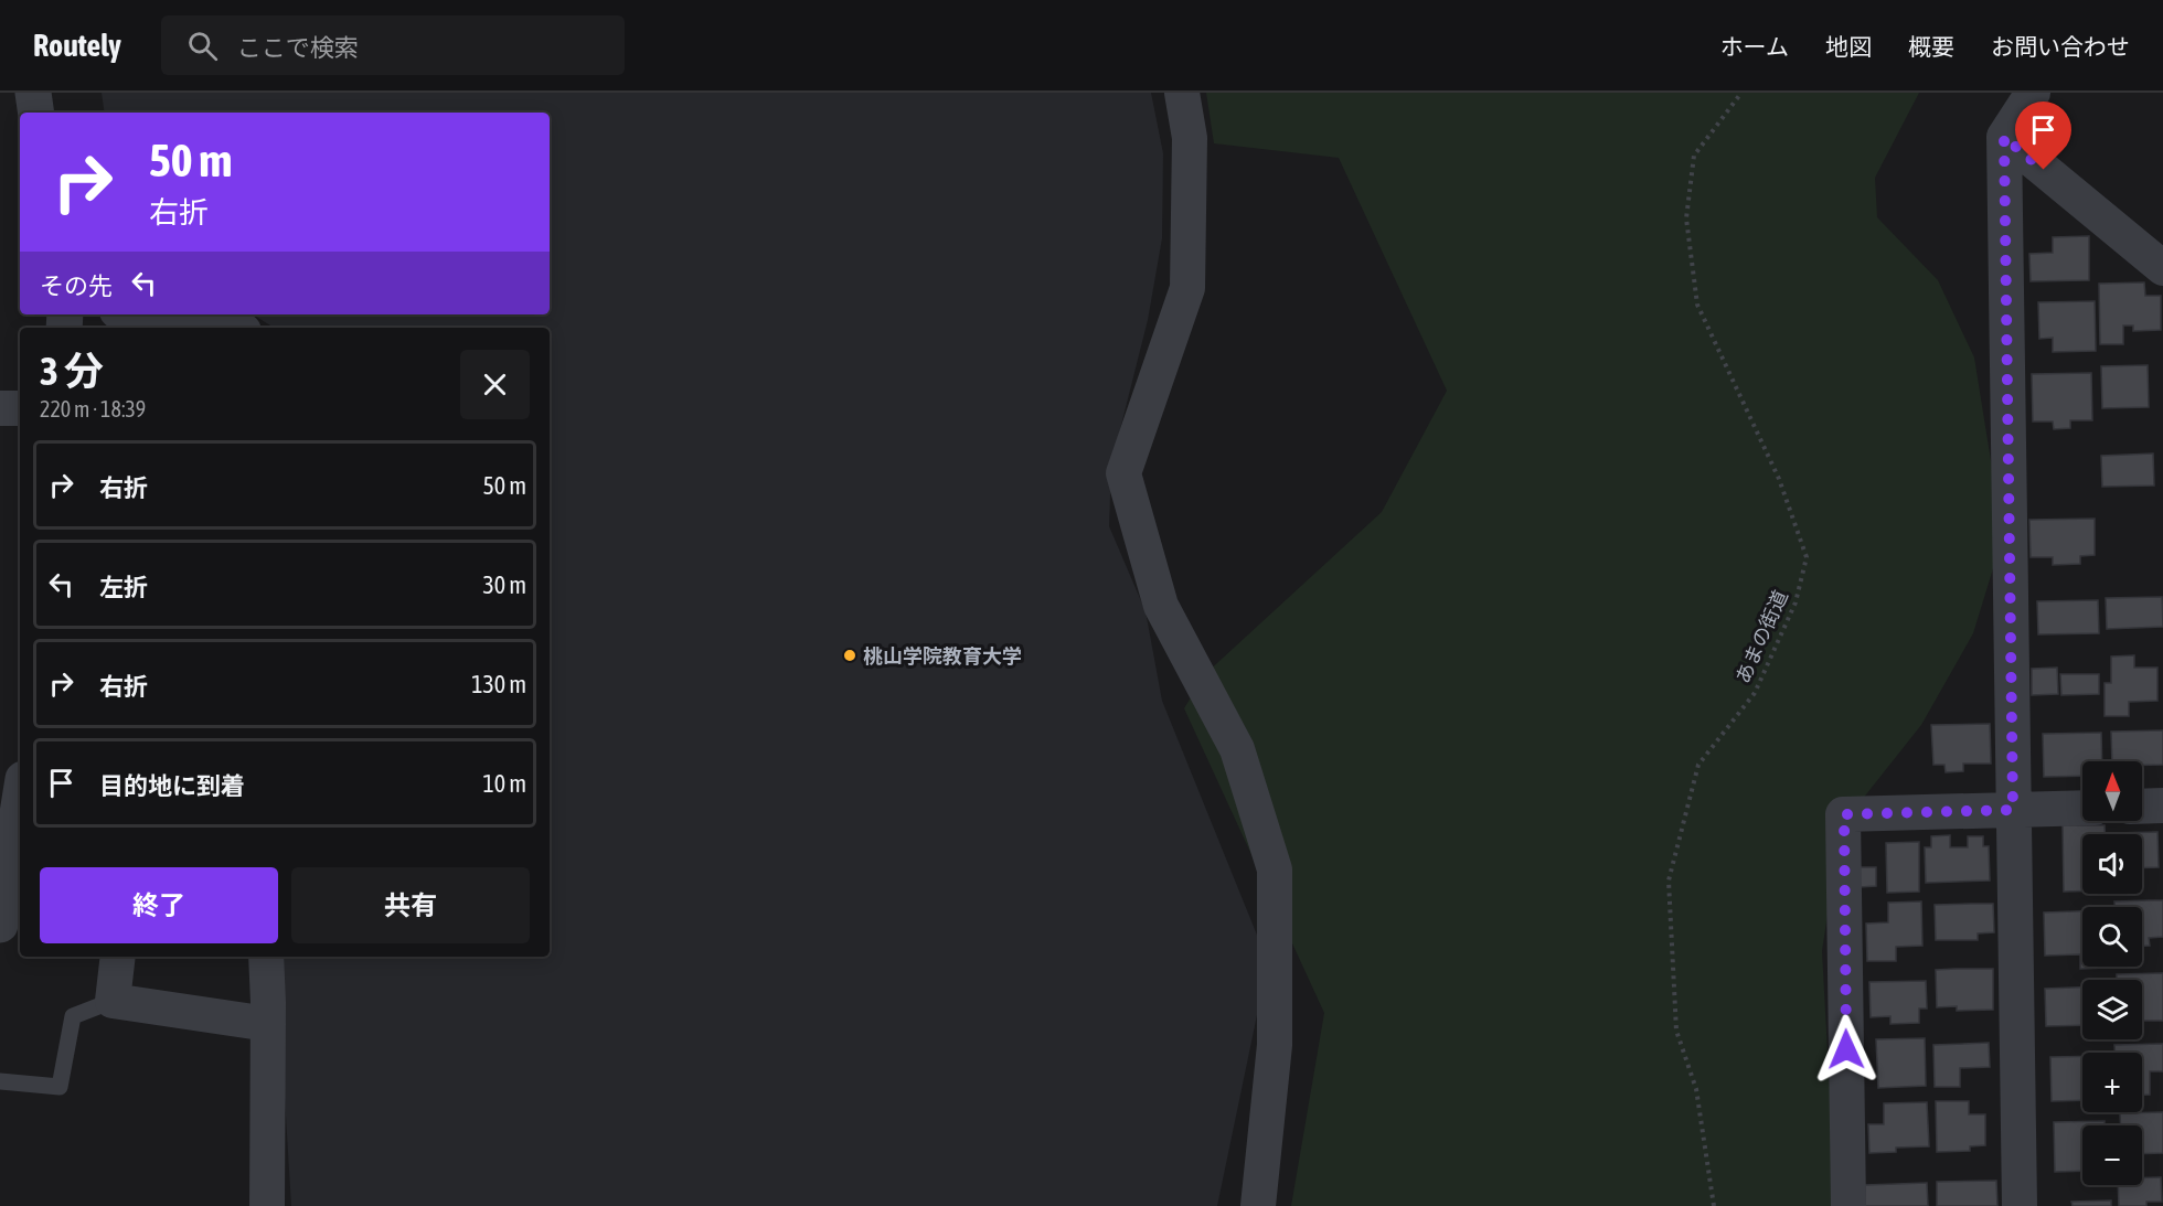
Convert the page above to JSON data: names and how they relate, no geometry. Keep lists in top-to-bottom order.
{
  "streets": {
    "path": ["あまの街道"]
  },
  "places": ["桃山学院教育大学"],
  "north": "top",
  "page": {
    "header": "Routely",
    "search": "ここで検索",
    "nav": [
      "ホーム",
      "地図",
      "概要",
      "お問い合わせ"
    ],
    "turn": ["50 m", "右折"],
    "then": "その先",
    "heading": ["3 分", "220 m · 18:39"],
    "list": [
      {
        "name": "右折",
        "value": "50 m"
      },
      {
        "name": "左折",
        "value": "30 m"
      },
      {
        "name": "右折",
        "value": "130 m"
      },
      {
        "name": "目的地に到着",
        "value": "10 m"
      }
    ],
    "map_buttons": ["+", "−"],
    "buttons": ["終了", "共有"]
  }
}
